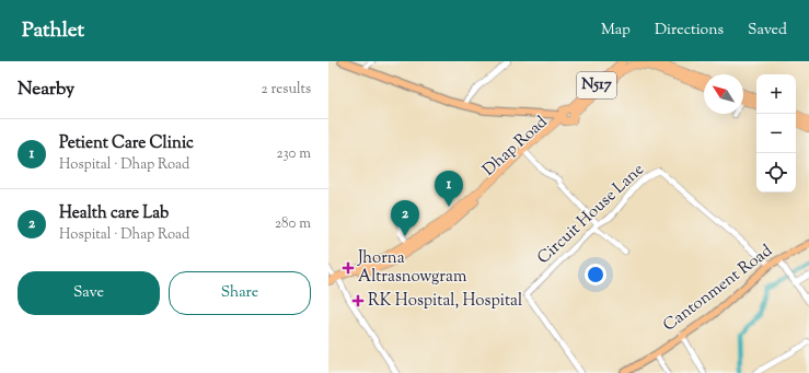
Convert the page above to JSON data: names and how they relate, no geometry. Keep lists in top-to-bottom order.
{
  "streets": {
    "highway": ["N517", "Dhap Road"],
    "main road": ["Cantonment Road"],
    "street": ["Circuit House Lane"]
  },
  "crossings": [
    ["Circuit House Lane", "Cantonment Road"]
  ],
  "places": {
    "health": ["Jhorna Altrasnowgram", "RK Hospital, Hospital"]
  },
  "north": "top left",
  "page": {
    "header": "Pathlet",
    "nav": ["Map", "Directions", "Saved"],
    "heading": ["Nearby", "2 results"],
    "map_buttons": ["+", "−"],
    "list": [
      {
        "mark": "1",
        "name": "Petient Care Clinic",
        "note": "Hospital · Dhap Road",
        "value": "230 m"
      },
      {
        "mark": "2",
        "name": "Health care Lab",
        "note": "Hospital · Dhap Road",
        "value": "280 m"
      }
    ],
    "pins": ["1", "2"],
    "buttons": ["Save", "Share"]
  }
}
